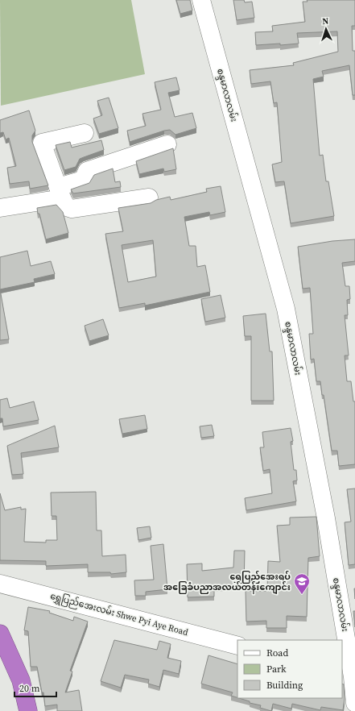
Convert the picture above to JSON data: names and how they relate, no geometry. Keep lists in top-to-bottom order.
{
  "streets": {
    "street": ["စန္ဒမာလာလမ်း", "ရွှေပြည်အေးလမ်း Shwe Pyi Aye Road"]
  },
  "places": {
    "school or university": ["ရွှေပြည်အေးရပ် အခြေခံပညာအလယ်တန်းကျောင်း"]
  },
  "legend": ["Road", "Park", "Building"],
  "scale_bar": "20 m",
  "north": "top"
}
